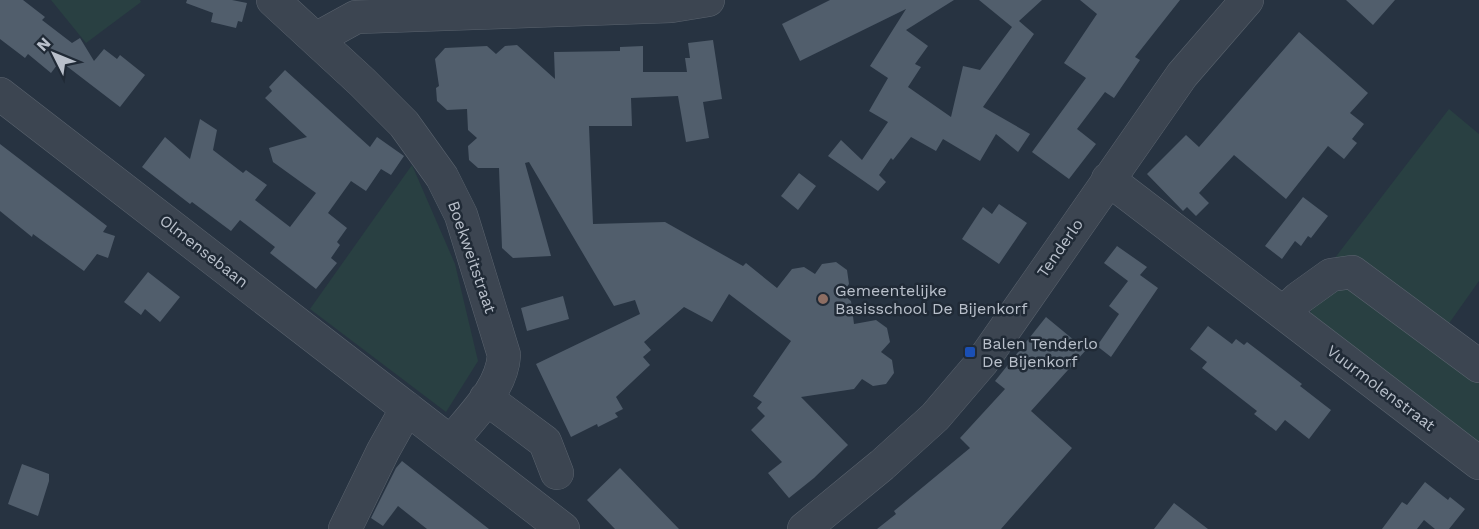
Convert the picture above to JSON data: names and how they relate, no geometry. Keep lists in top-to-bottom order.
{
  "streets": {
    "street": [
      "Tenderlo",
      "Olmensebaan",
      "Boekweitstraat",
      "Vuurmolenstraat"
    ]
  },
  "crossings": [
    ["Tenderlo", "Vuurmolenstraat"],
    ["Olmensebaan", "Boekweitstraat"]
  ],
  "places": {
    "other": ["Gemeentelijke Basisschool De Bijenkorf"],
    "transit": ["Balen Tenderlo De Bijenkorf"]
  },
  "north": "top left"
}
